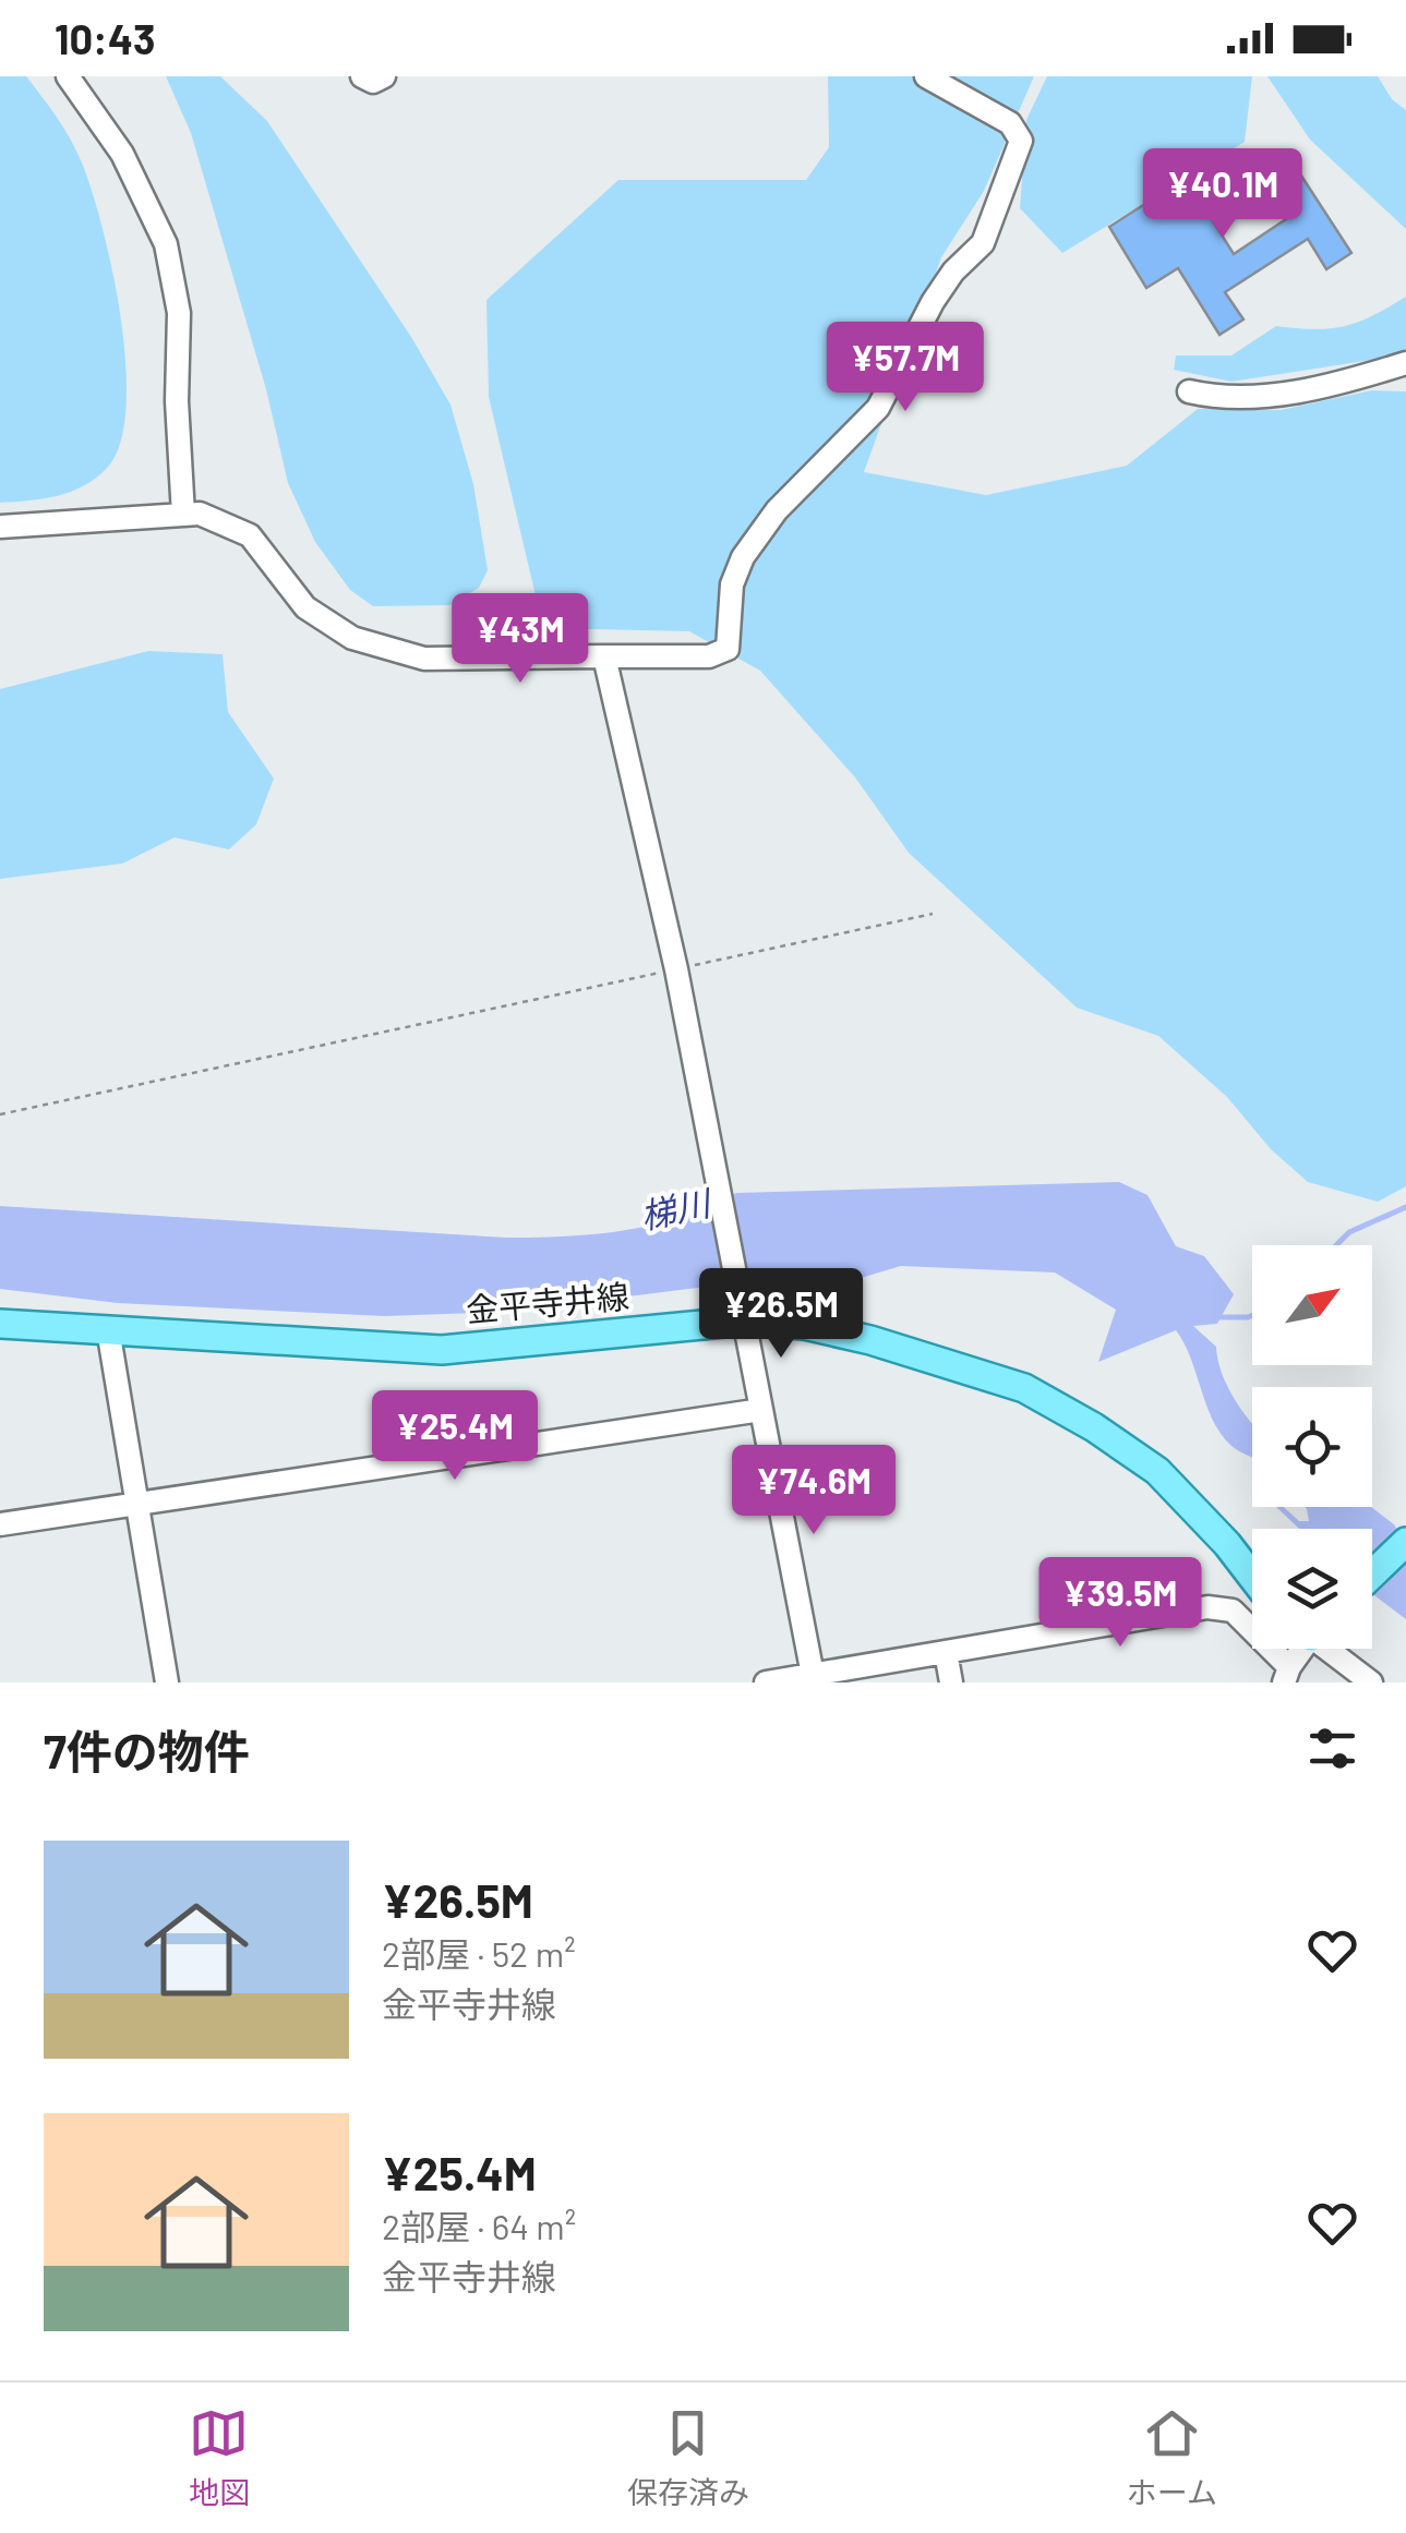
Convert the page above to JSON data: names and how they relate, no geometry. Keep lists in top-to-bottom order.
{
  "streets": {
    "main road": ["金平寺井線"]
  },
  "water": ["梯川"],
  "north": "top right",
  "page": {
    "status": "10:43",
    "price": [
      "¥40.1M",
      "¥57.7M",
      "¥43M",
      "¥26.5M",
      "¥25.4M",
      "¥74.6M",
      "¥39.5M"
    ],
    "heading": "7件の物件",
    "list": [
      {
        "name": "¥26.5M",
        "note": "2部屋 · 52 m² · 金平寺井線"
      },
      {
        "name": "¥25.4M",
        "note": "2部屋 · 64 m² · 金平寺井線"
      }
    ],
    "tabs": ["地図", "保存済み", "ホーム"]
  }
}
